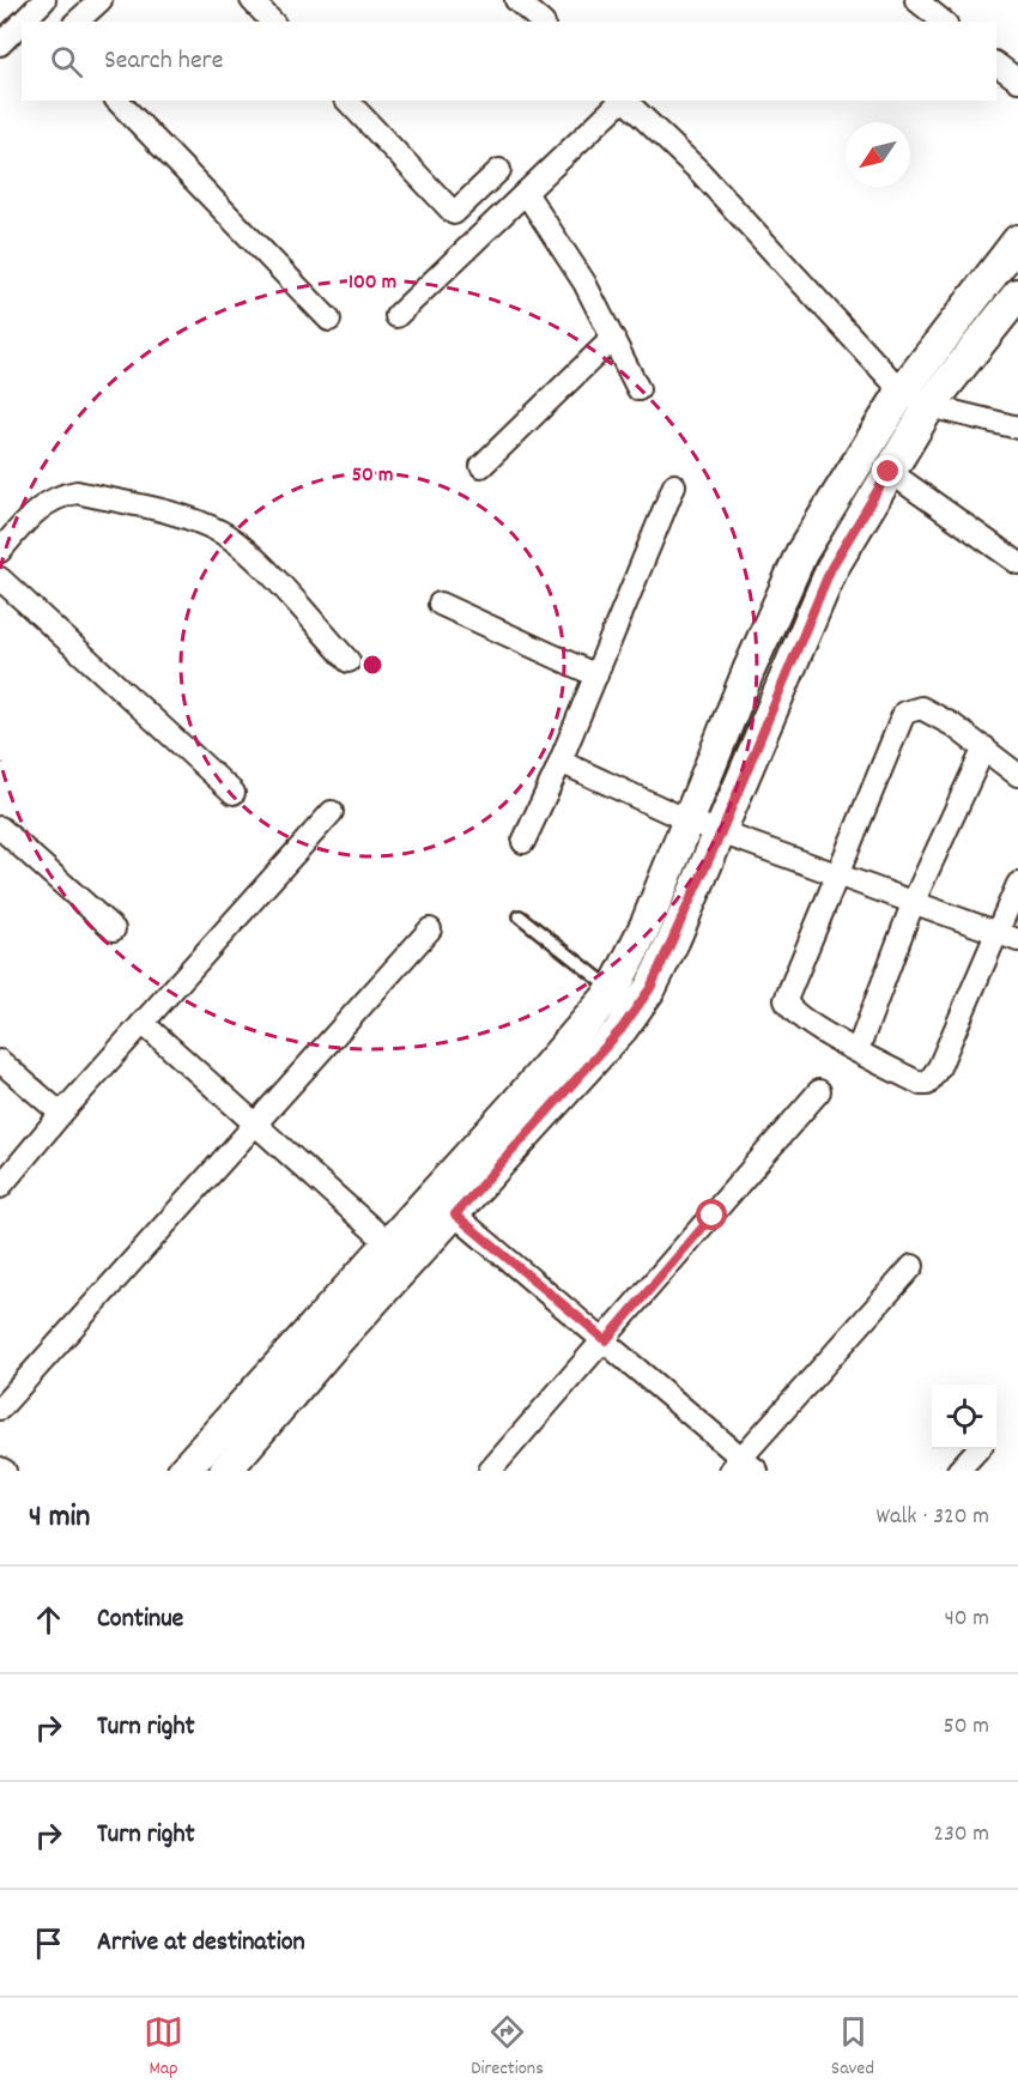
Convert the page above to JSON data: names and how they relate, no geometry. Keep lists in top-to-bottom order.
{
  "north": "bottom left",
  "page": {
    "search": "Search here",
    "heading": ["4 min", "Walk · 320 m"],
    "list": [
      ["Continue", "40 m"],
      ["Turn right", "50 m"],
      ["Turn right", "230 m"],
      "Arrive at destination"
    ],
    "nav": ["Map", "Directions", "Saved"]
  },
  "rings": ["100 m", "50 m"]
}
